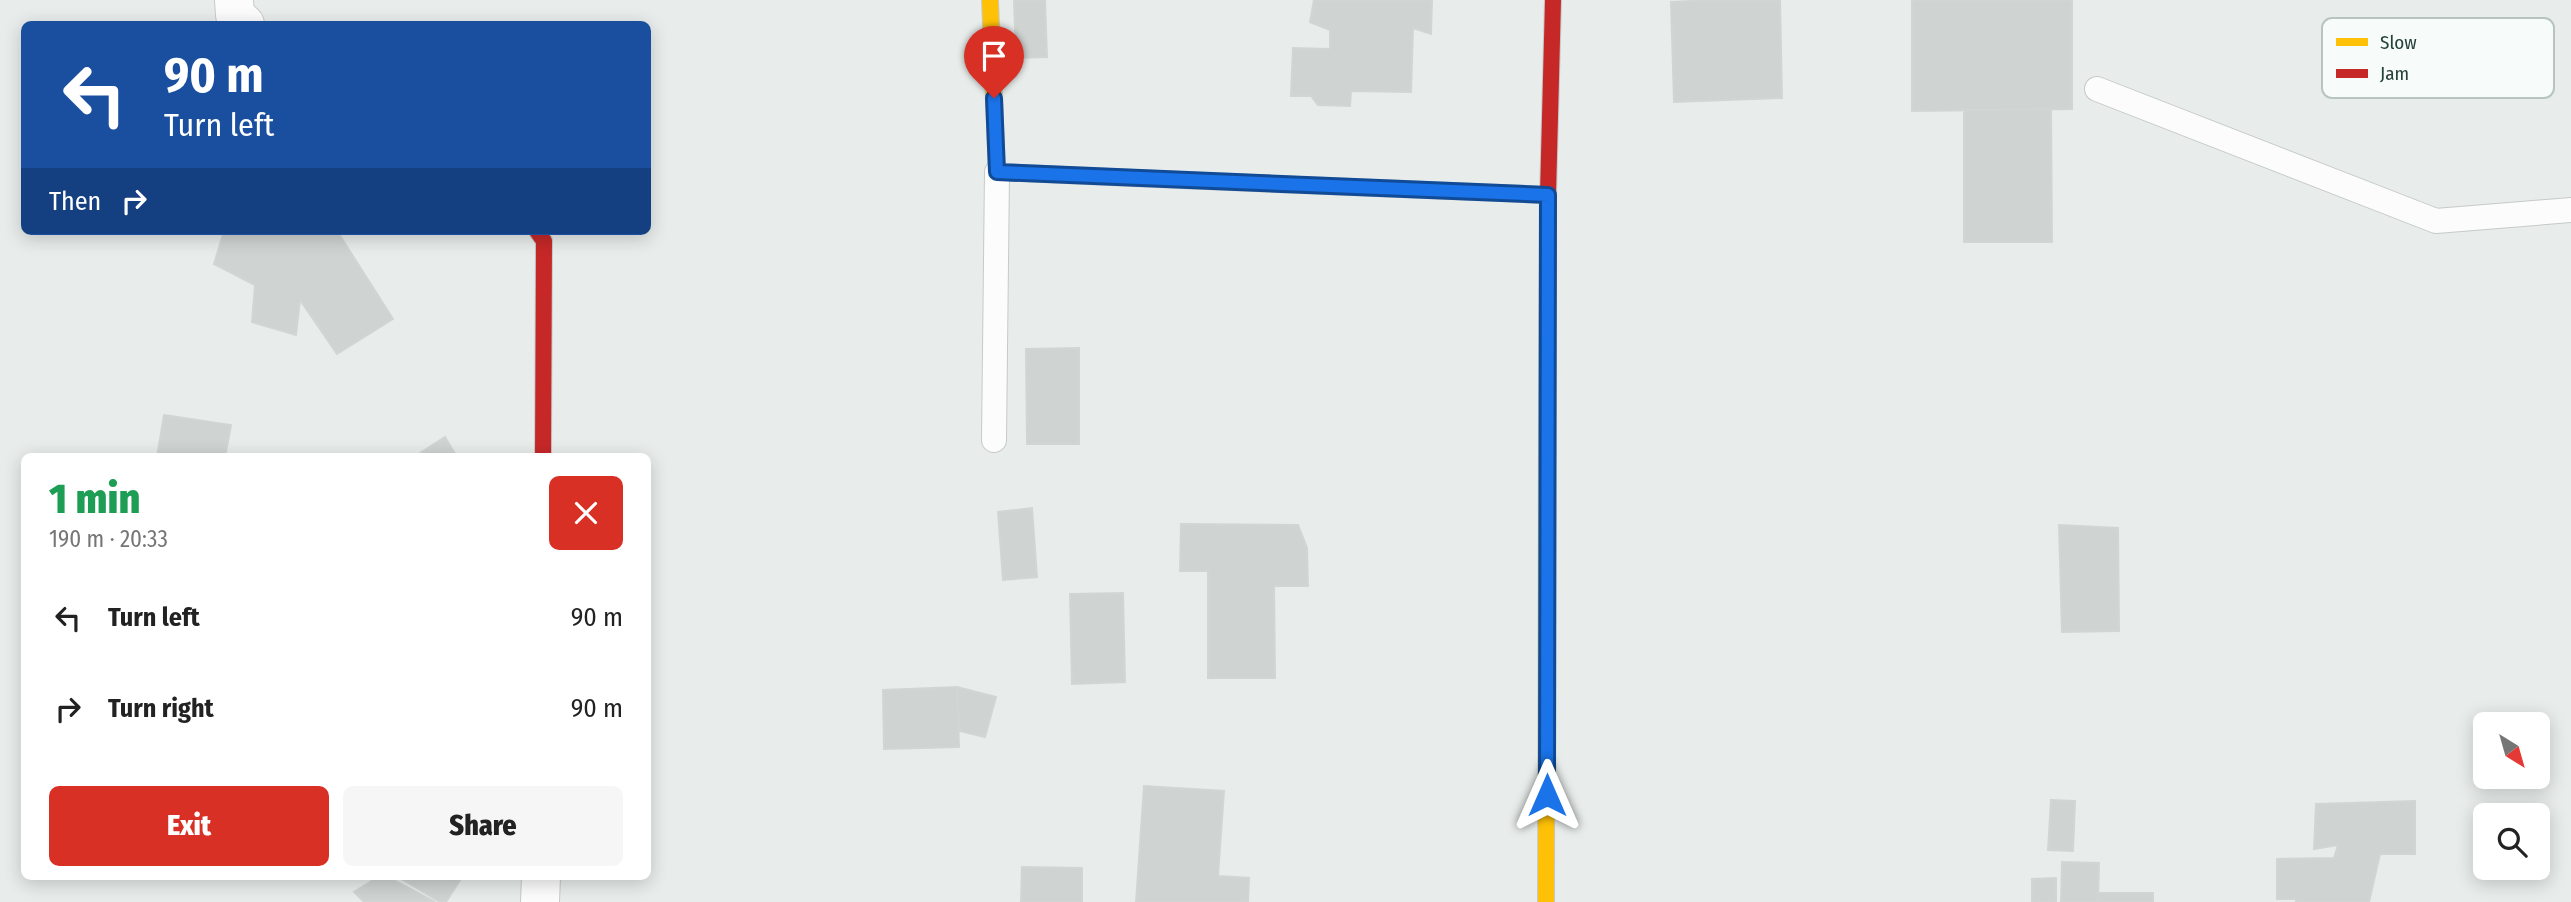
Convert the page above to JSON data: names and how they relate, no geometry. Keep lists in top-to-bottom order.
{
  "legend": ["Slow", "Jam"],
  "north": "bottom right",
  "page": {
    "turn": ["90 m", "Turn left"],
    "then": "Then",
    "heading": ["1 min", "190 m · 20:33"],
    "list": [
      {
        "name": "Turn left",
        "value": "90 m"
      },
      {
        "name": "Turn right",
        "value": "90 m"
      }
    ],
    "buttons": ["Exit", "Share"]
  }
}
